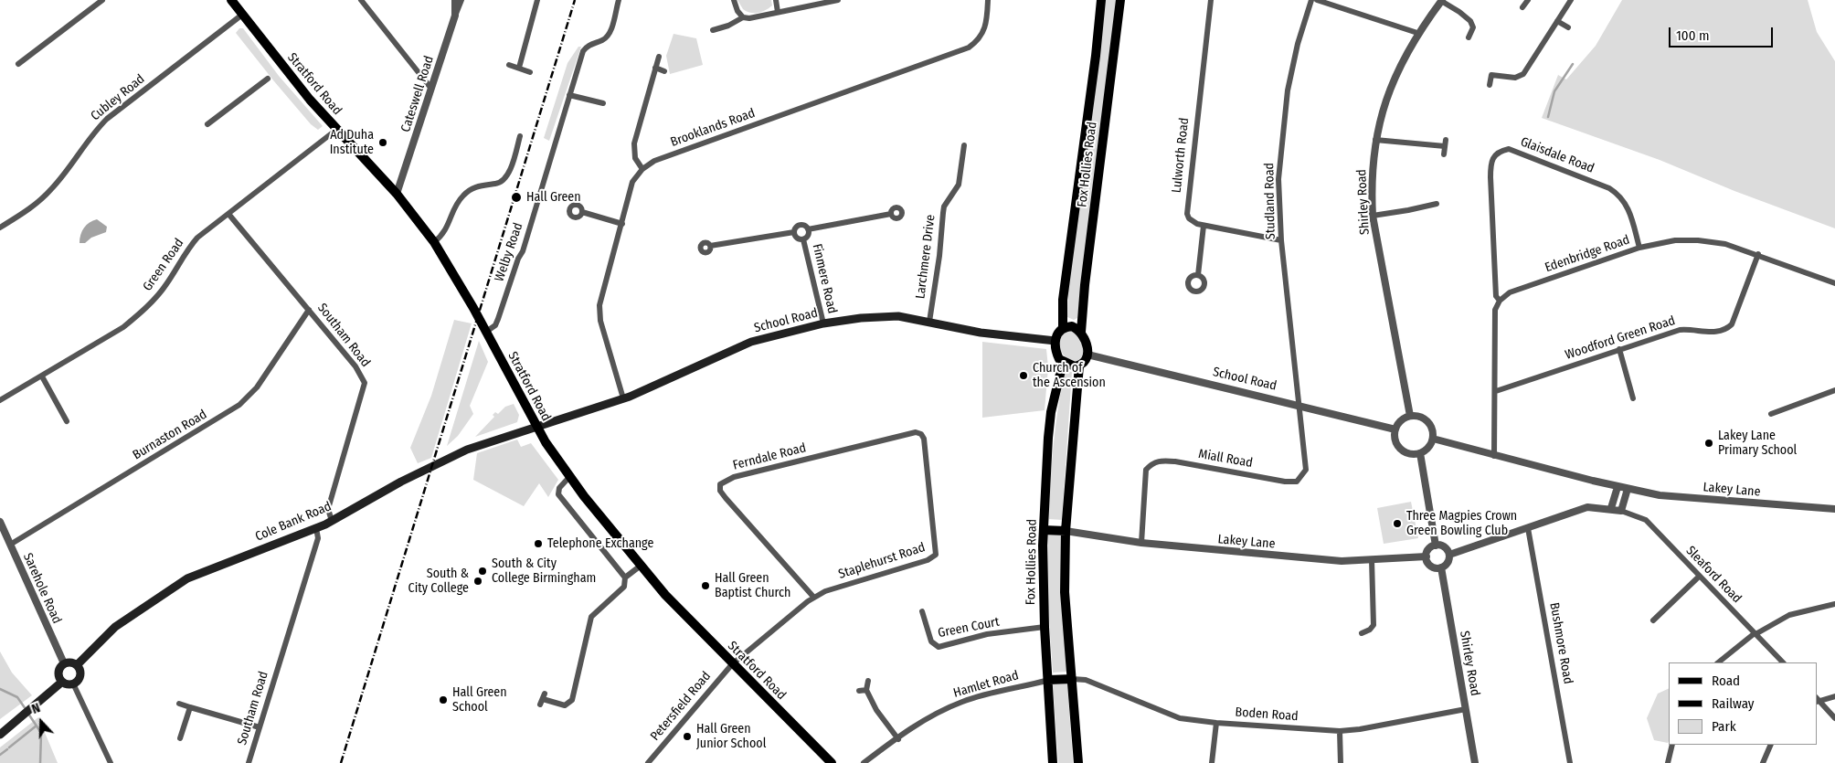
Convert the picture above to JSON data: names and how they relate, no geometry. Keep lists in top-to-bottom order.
{
  "streets": {
    "main road": [
      "Stratford Road",
      "Fox Hollies Road",
      "School Road",
      "Cole Bank Road"
    ],
    "street": [
      "Cateswell Road",
      "Cubley Road",
      "Brooklands Road",
      "Lulworth Road",
      "Glaisdale Road",
      "Studland Road",
      "Shirley Road",
      "Welby Road",
      "Edenbridge Road",
      "Larchmere Drive",
      "Green Road",
      "Finmere Road",
      "Southam Road",
      "Woodford Green Road",
      "Burnaston Road",
      "Ferndale Road",
      "Miall Road",
      "Lakey Lane",
      "Staplehurst Road",
      "Sleaford Road",
      "Sarehole Road",
      "Green Court",
      "Bushmore Road",
      "Hamlet Road",
      "Petersfield Road",
      "Boden Road"
    ]
  },
  "crossings": [
    ["Stratford Road", "Cateswell Road"],
    ["Stratford Road", "Cubley Road"],
    ["Stratford Road", "Welby Road"],
    ["Stratford Road", "Green Road"],
    ["Stratford Road", "School Road"],
    ["Stratford Road", "Cole Bank Road"],
    ["Stratford Road", "Staplehurst Road"],
    ["Stratford Road", "Petersfield Road"],
    ["Brooklands Road", "School Road"],
    ["Lulworth Road", "Studland Road"],
    ["Glaisdale Road", "Edenbridge Road"],
    ["Fox Hollies Road", "School Road"],
    ["Fox Hollies Road", "Green Court"],
    ["Fox Hollies Road", "Hamlet Road"],
    ["Studland Road", "School Road"],
    ["Studland Road", "Miall Road"],
    ["Shirley Road", "School Road"],
    ["Shirley Road", "Lakey Lane"],
    ["Shirley Road", "Boden Road"],
    ["Edenbridge Road", "Woodford Green Road"],
    ["Larchmere Drive", "School Road"],
    ["Green Road", "Southam Road"],
    ["Finmere Road", "School Road"],
    ["School Road", "Miall Road"],
    ["School Road", "Cole Bank Road"],
    ["Southam Road", "Burnaston Road"],
    ["Southam Road", "Cole Bank Road"],
    ["Burnaston Road", "Sarehole Road"],
    ["Ferndale Road", "Staplehurst Road"],
    ["Miall Road", "Lakey Lane"],
    ["Cole Bank Road", "Sarehole Road"],
    ["Staplehurst Road", "Petersfield Road"]
  ],
  "places": [
    "Ad Duha Institute",
    "Hall Green",
    "Church of the Ascension",
    "Lakey Lane Primary School",
    "Three Magpies Crown Green Bowling Club",
    "Telephone Exchange",
    "South & City College Birmingham",
    "South & City College",
    "Hall Green Baptist Church",
    "Hall Green School",
    "Hall Green Junior School"
  ],
  "legend": ["Road", "Railway", "Park"],
  "scale_bar": "100 m",
  "north": "top"
}
